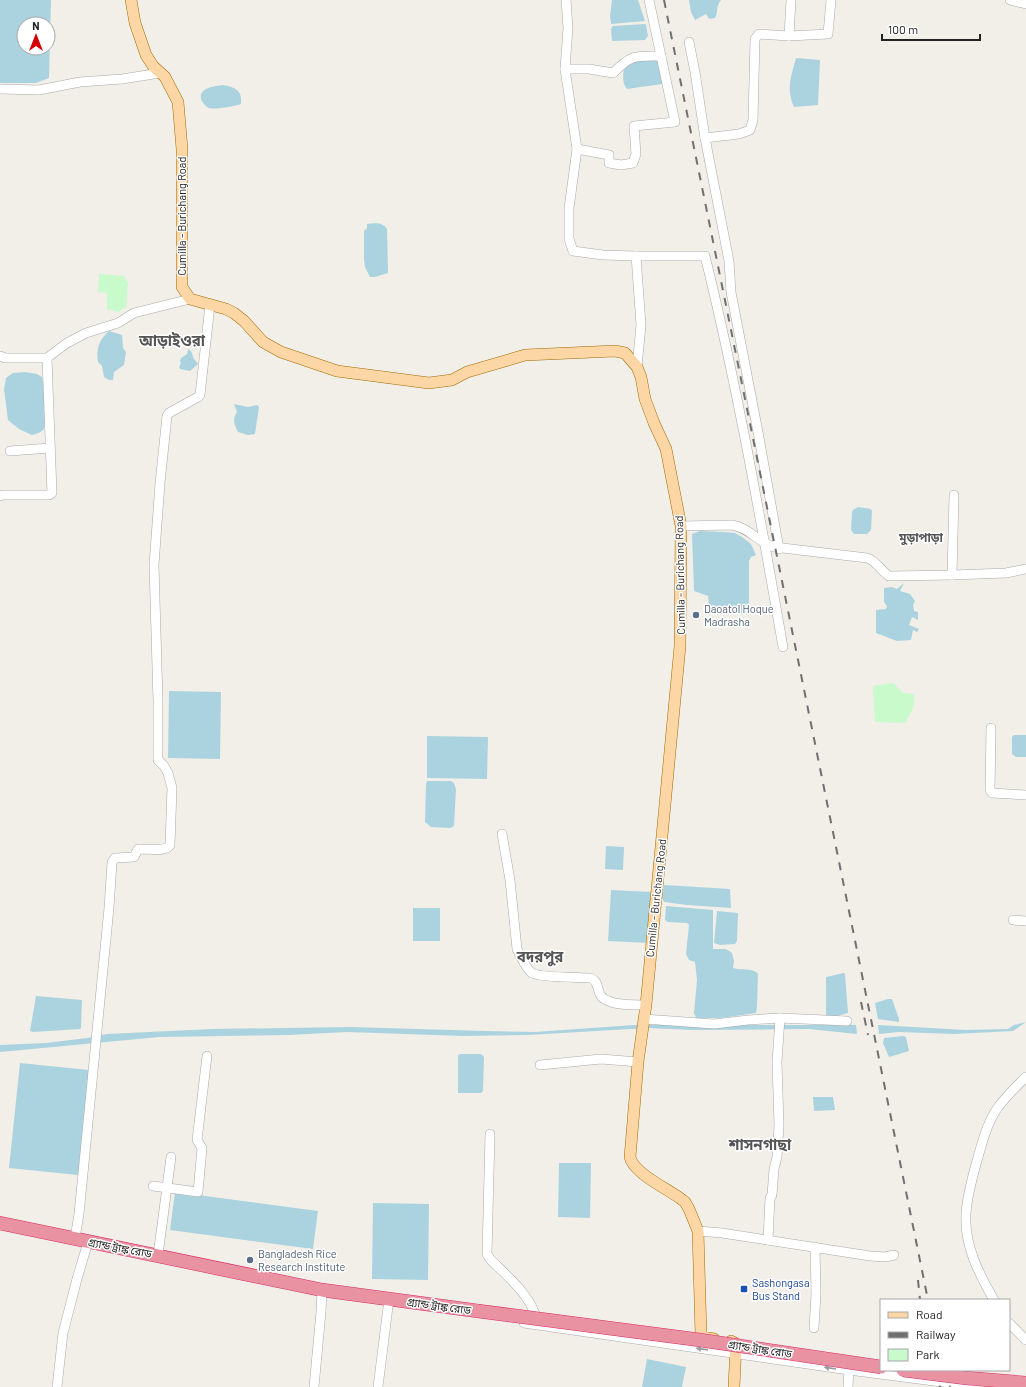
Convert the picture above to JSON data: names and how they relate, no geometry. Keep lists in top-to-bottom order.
{
  "streets": {
    "highway": ["গ্র্যান্ড ট্রাঙ্ক রোড"],
    "main road": ["Cumilla - Burichang Road"]
  },
  "districts": [
    "আড়াইওরা",
    "মুড়াপাড়া",
    "বদরপুর",
    "শাসনগাছা"
  ],
  "places": {
    "other": ["Daoatol Hoque Madrasha", "Bangladesh Rice Research Institute"],
    "transit": ["Sashongasa Bus Stand"]
  },
  "legend": ["Road", "Railway", "Park"],
  "scale_bar": "100 m",
  "north": "top"
}
